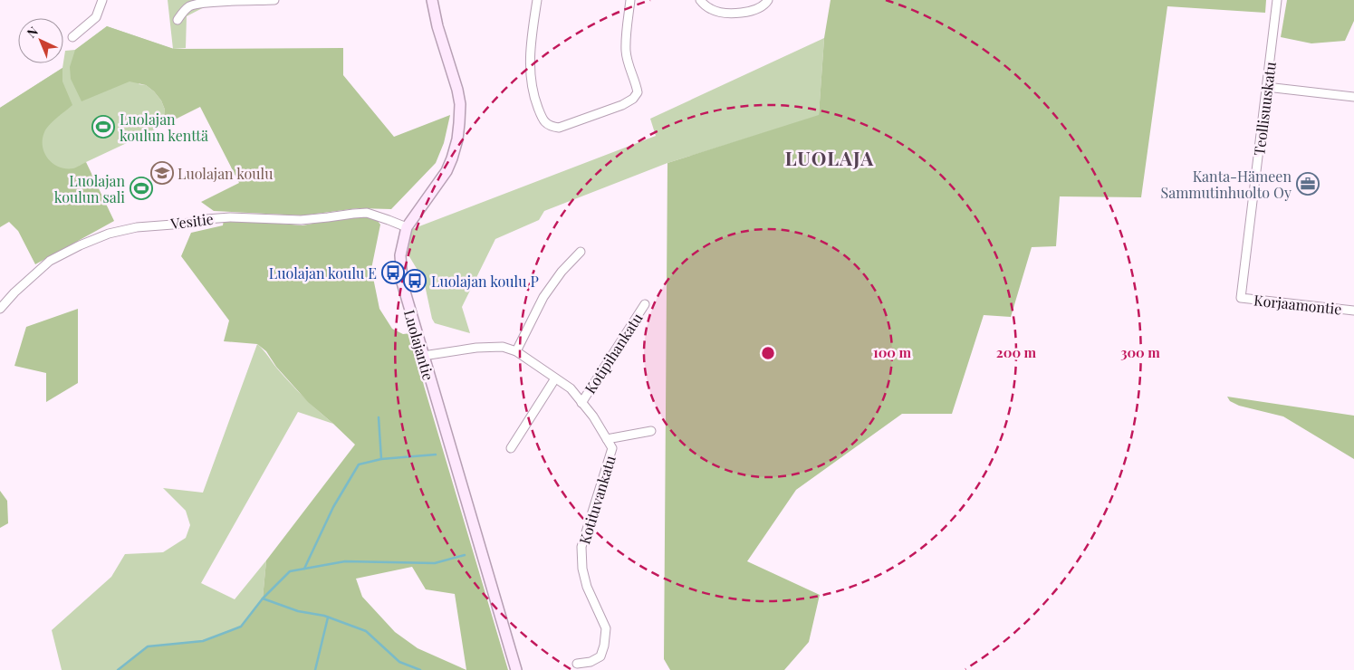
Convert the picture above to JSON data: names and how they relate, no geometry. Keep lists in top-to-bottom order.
{
  "streets": {
    "main road": ["Luolajantie"],
    "street": [
      "Teollisuuskatu",
      "Vesitie",
      "Korjaamontie",
      "Kotipihankatu",
      "Kotituvankatu"
    ]
  },
  "crossings": [
    ["Teollisuuskatu", "Korjaamontie"],
    ["Vesitie", "Luolajantie"]
  ],
  "districts": ["LUOLAJA"],
  "places": {
    "sports": ["Luolajan koulun kenttä", "Luolajan koulun sali"],
    "school or university": ["Luolajan koulu"],
    "office": ["Kanta-Hämeen Sammutinhuolto Oy"],
    "bus stop": ["Luolajan koulu E", "Luolajan koulu P"]
  },
  "north": "top left",
  "rings": ["100 m", "200 m", "300 m"]
}
